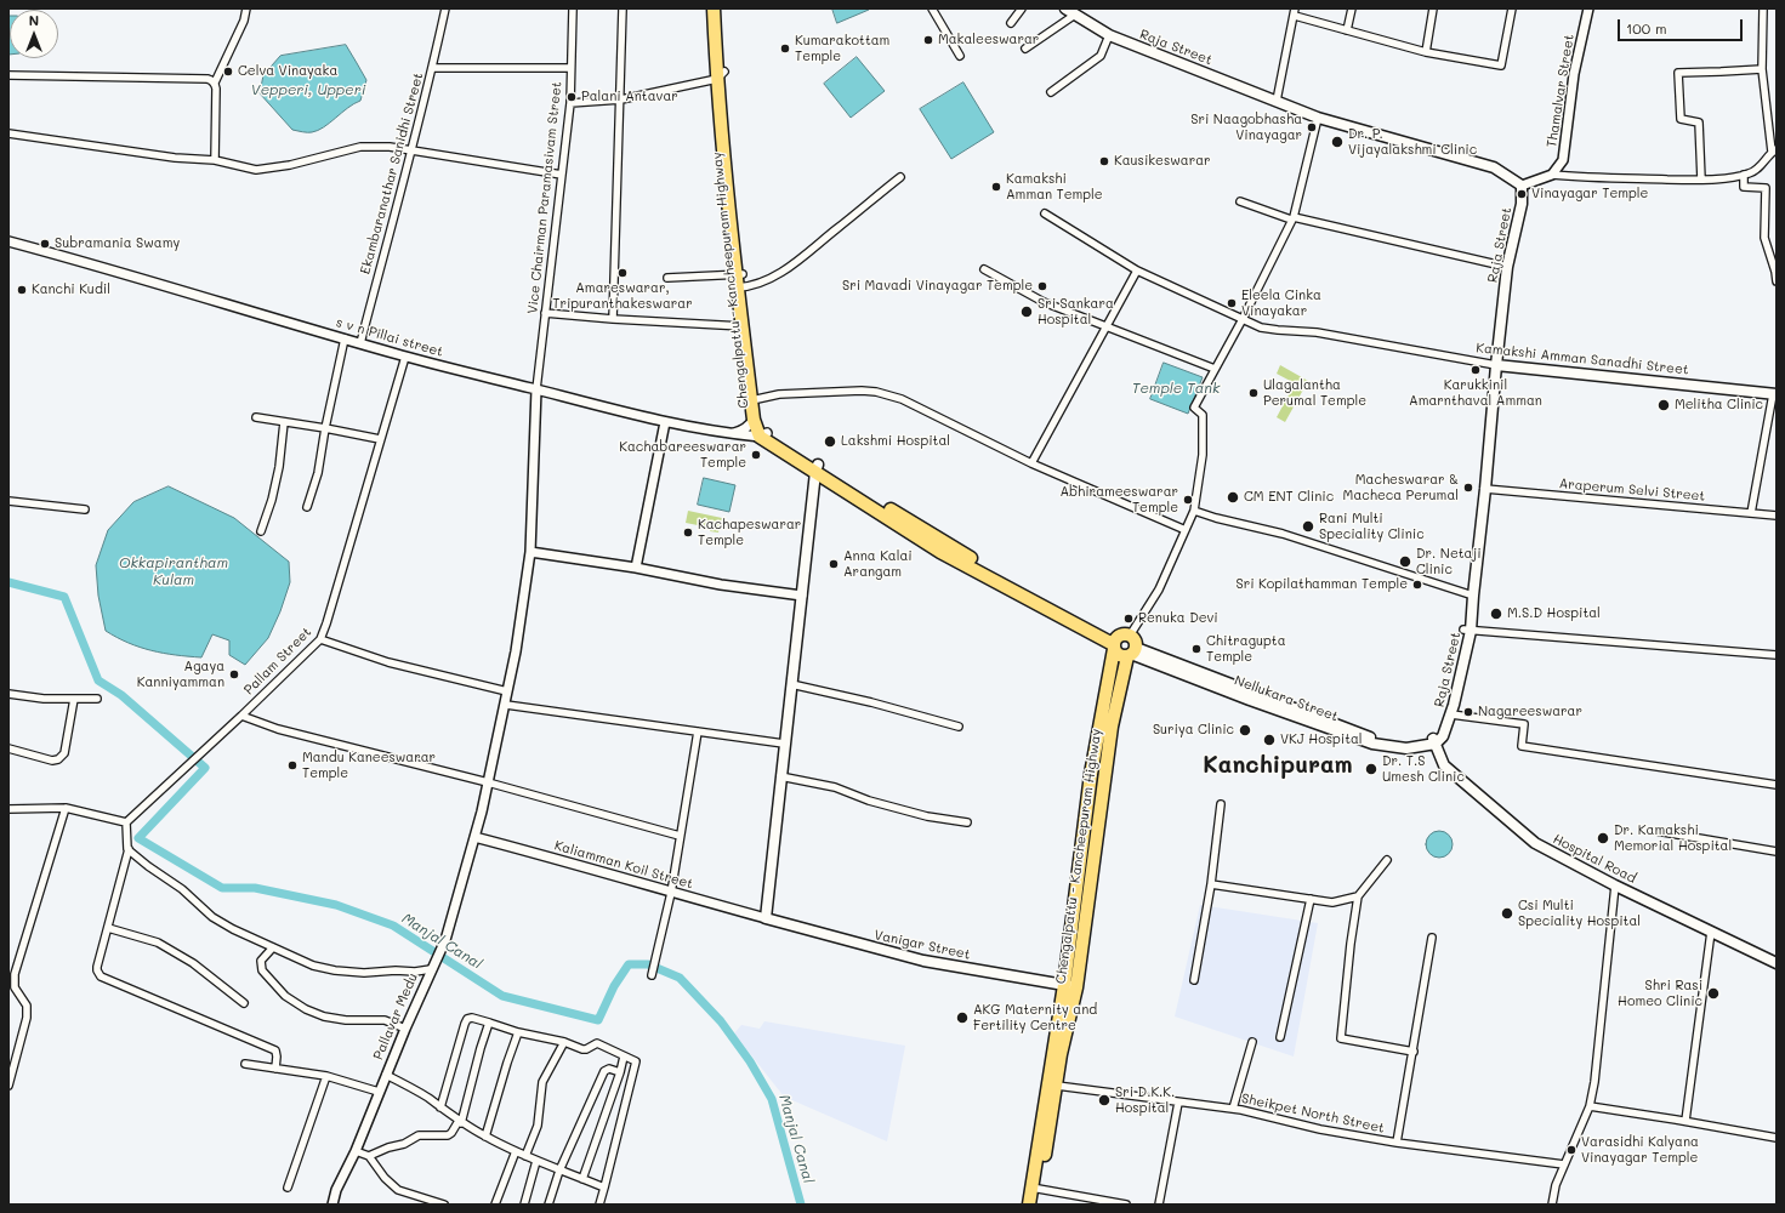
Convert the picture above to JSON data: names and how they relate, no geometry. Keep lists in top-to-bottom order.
{
  "streets": {
    "highway": ["Chengalpattu - Kancheepuram Highway"],
    "main road": [
      "Raja Street",
      "Kamakshi Amman Sanadhi Street",
      "Nellukara Street",
      "Hospital Road",
      "Vanigar Street"
    ],
    "street": [
      "Thamalvar Street",
      "Ekambaranathar Sanidhi Street",
      "Vice Chairman Paramasivam Street",
      "s v n Pillai street",
      "Araperum Selvi Street",
      "Pallam Street",
      "Kaliamman Koil Street",
      "Pallavar Medu",
      "Sheikpet North Street"
    ]
  },
  "crossings": [
    ["Raja Street", "Kamakshi Amman Sanadhi Street"],
    ["Raja Street", "Araperum Selvi Street"],
    ["Raja Street", "Nellukara Street"],
    ["Raja Street", "Hospital Road"],
    ["Ekambaranathar Sanidhi Street", "s v n Pillai street"],
    ["Vice Chairman Paramasivam Street", "s v n Pillai street"],
    ["Vice Chairman Paramasivam Street", "Pallavar Medu"],
    ["Chengalpattu - Kancheepuram Highway", "s v n Pillai street"],
    ["Chengalpattu - Kancheepuram Highway", "Nellukara Street"],
    ["Chengalpattu - Kancheepuram Highway", "Vanigar Street"],
    ["Chengalpattu - Kancheepuram Highway", "Sheikpet North Street"],
    ["s v n Pillai street", "Pallam Street"],
    ["s v n Pillai street", "Pallavar Medu"],
    ["Nellukara Street", "Hospital Road"],
    ["Kaliamman Koil Street", "Vanigar Street"],
    ["Kaliamman Koil Street", "Pallavar Medu"]
  ],
  "districts": ["Kanchipuram"],
  "water": [
    "Vepperi, Upperi",
    "Temple Tank",
    "Okkapirantham Kulam",
    "Manjal Canal"
  ],
  "places": [
    "Makaleeswarar",
    "Kumarakottam Temple",
    "Celva Vinayaka",
    "Palani Antavar",
    "Sri Naagobhasha Vinayagar",
    "Dr. P. Vijayalakshmi Clinic",
    "Kausikeswarar",
    "Kamakshi Amman Temple",
    "Vinayagar Temple",
    "Subramania Swamy",
    "Amareswarar, Tripuranthakeswarar",
    "Sri Mavadi Vinayagar Temple",
    "Kanchi Kudil",
    "Eleela Cinka Vinayakar",
    "Sri Sankara Hospital",
    "Karukkinil Amarnthaval Amman",
    "Ulagalantha Perumal Temple",
    "Melitha Clinic",
    "Lakshmi Hospital",
    "Kachabareeswarar Temple",
    "Macheswarar & Macheca Perumal",
    "CM ENT Clinic",
    "Abhirameeswarar Temple",
    "Rani Multi Speciality Clinic",
    "Kachapeswarar Temple",
    "Dr. Netaji Clinic",
    "Anna Kalai Arangam",
    "Sri Kopilathamman Temple",
    "M.S.D Hospital",
    "Renuka Devi",
    "Chitragupta Temple",
    "Agaya Kanniyamman",
    "Nagareeswarar",
    "Suriya Clinic",
    "VKJ Hospital",
    "Mandu Kaneeswarar Temple",
    "Dr. T.S Umesh Clinic",
    "Dr. Kamakshi Memorial Hospital",
    "Csi Multi Speciality Hospital",
    "Shri Rasi Homeo Clinic",
    "AKG Maternity and Fertility Centre",
    "Sri D.K.K. Hospital",
    "Varasidhi Kalyana Vinayagar Temple"
  ],
  "scale_bar": "100 m",
  "north": "top"
}
